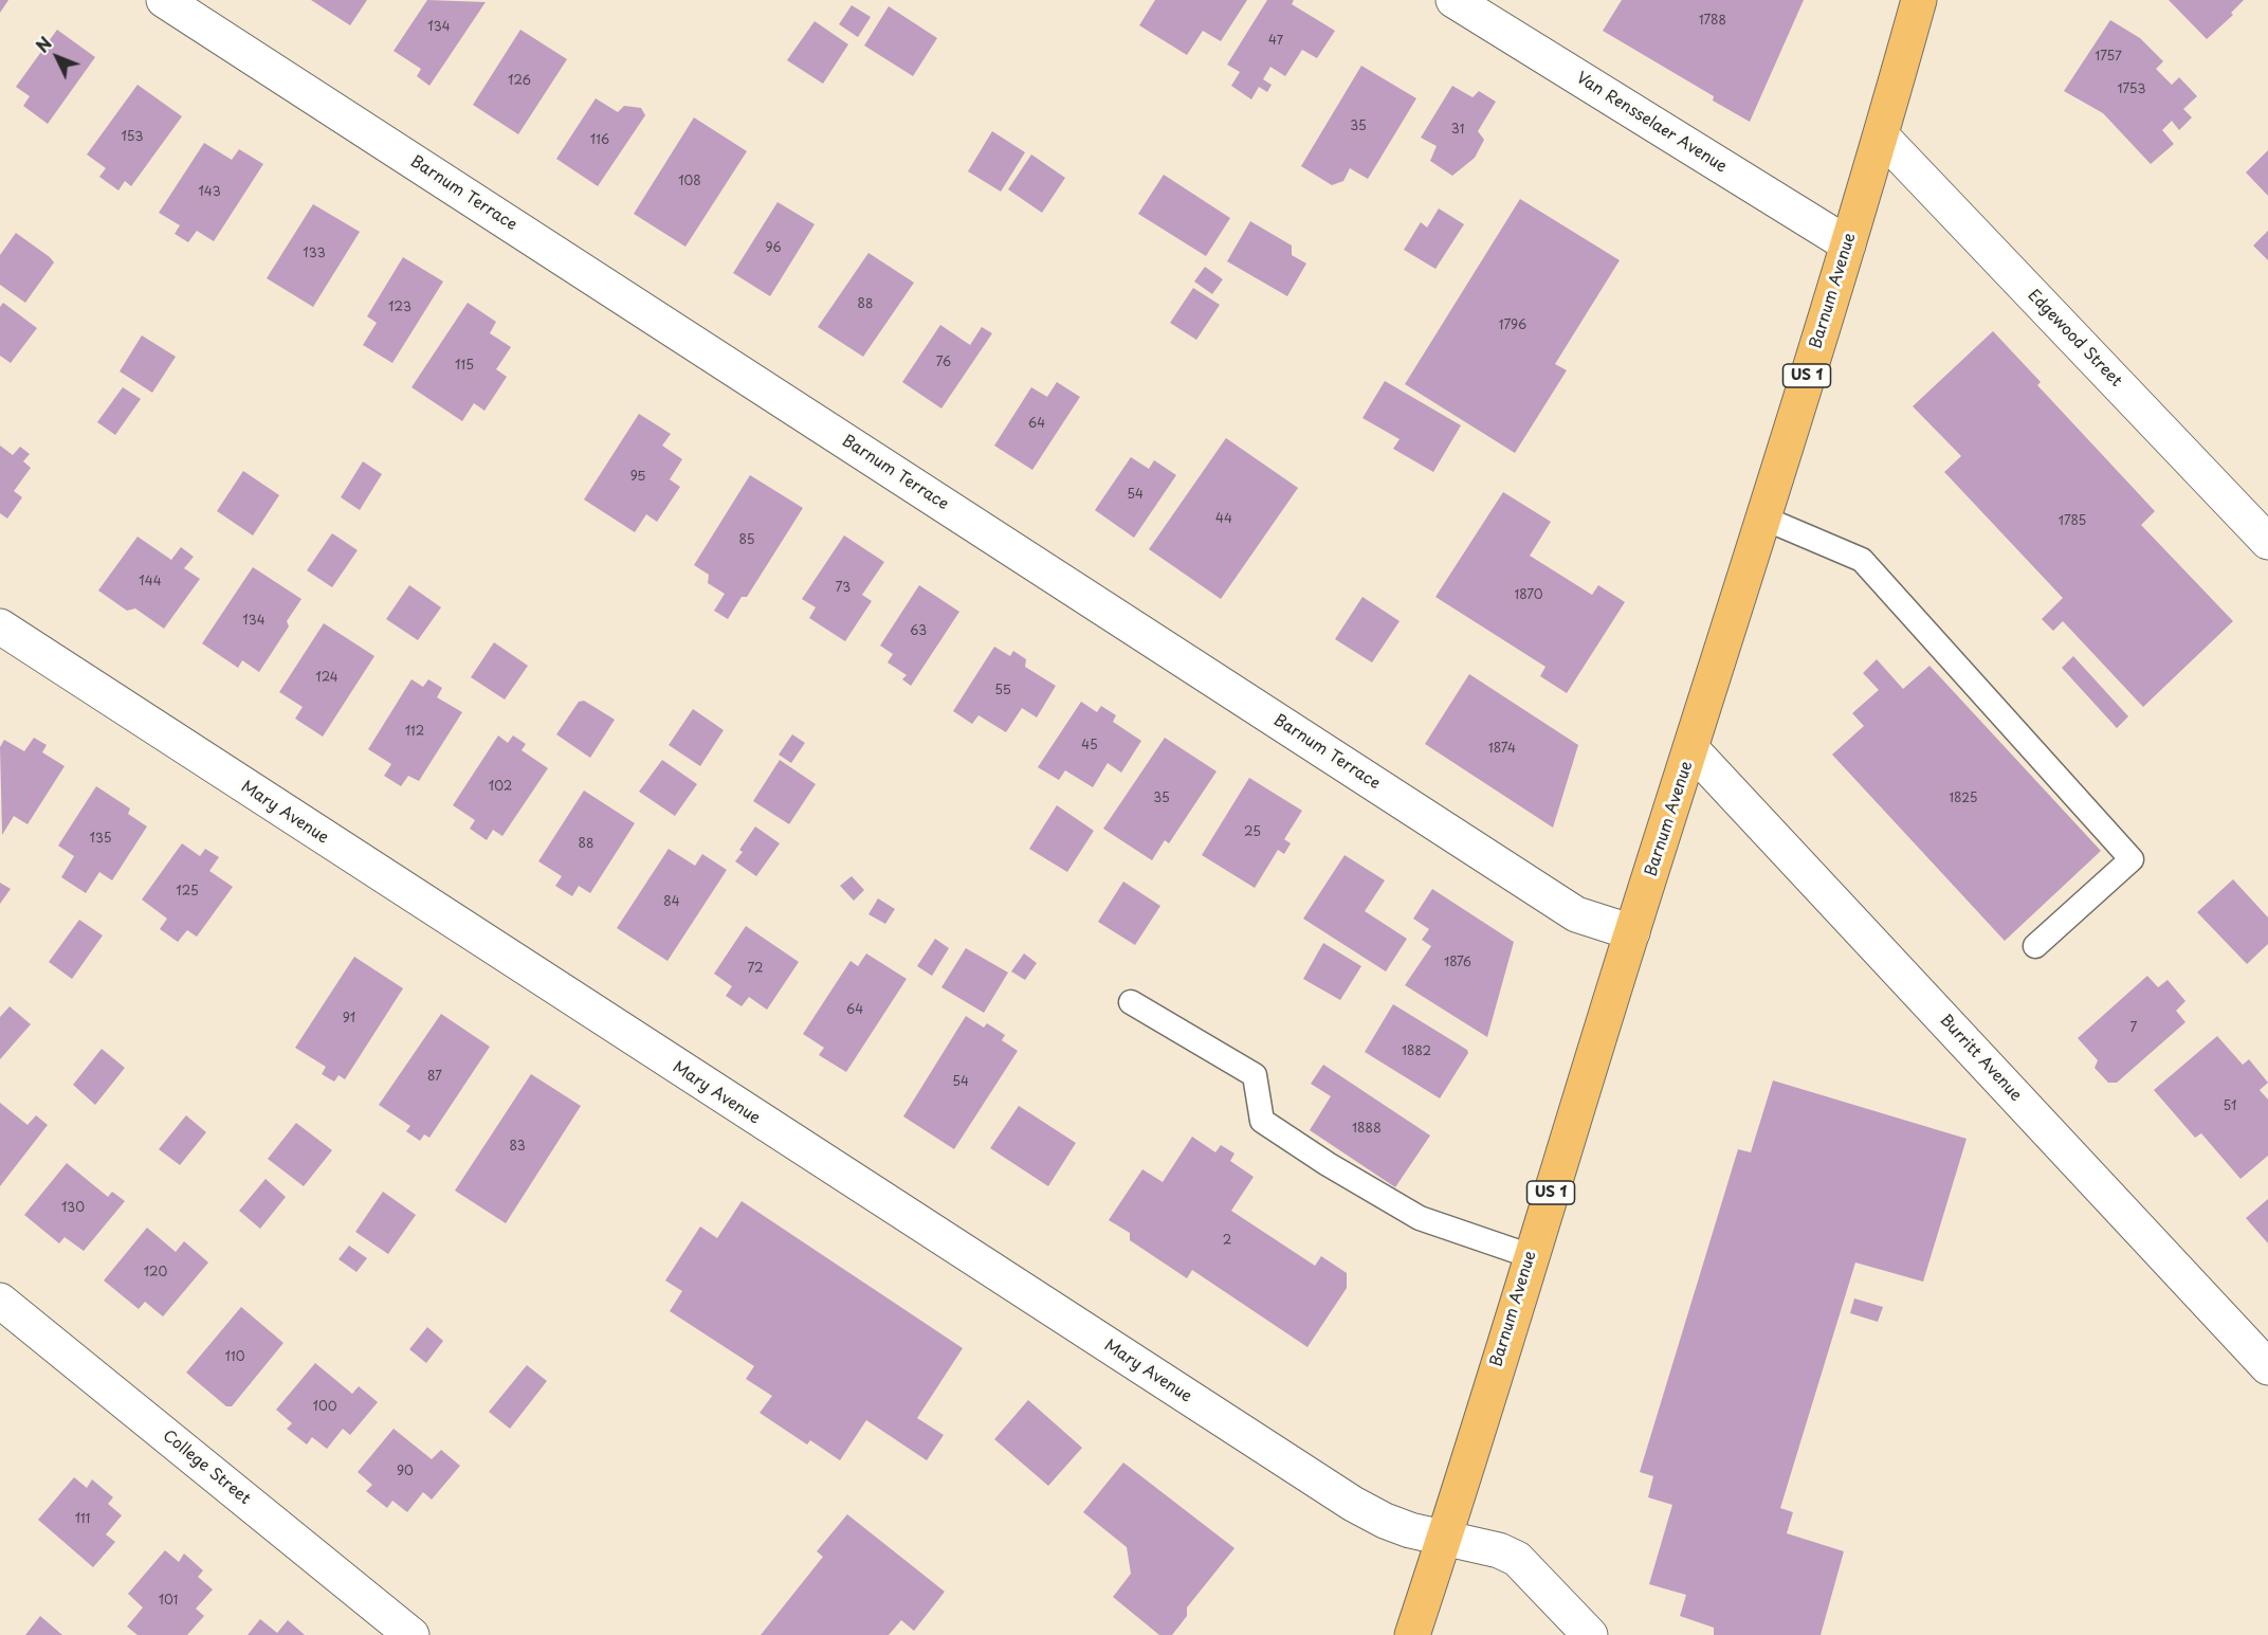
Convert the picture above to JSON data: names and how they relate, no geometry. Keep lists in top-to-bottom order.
{
  "streets": {
    "main road": ["Barnum Avenue", "US 1"],
    "street": [
      "Van Rensselaer Avenue",
      "Barnum Terrace",
      "Edgewood Street",
      "Mary Avenue",
      "Burritt Avenue",
      "College Street"
    ]
  },
  "crossings": [
    ["Van Rensselaer Avenue", "Barnum Avenue"],
    ["Barnum Terrace", "Barnum Avenue"],
    ["Barnum Avenue", "Edgewood Street"],
    ["Barnum Avenue", "Mary Avenue"],
    ["Barnum Avenue", "Burritt Avenue"]
  ],
  "house_numbers": [
    "1788",
    "134",
    "47",
    "1757",
    "126",
    "1753",
    "35",
    "31",
    "153",
    "116",
    "108",
    "143",
    "96",
    "133",
    "88",
    "123",
    "1796",
    "76",
    "115",
    "64",
    "95",
    "54",
    "44",
    "1785",
    "85",
    "144",
    "73",
    "1870",
    "134",
    "63",
    "124",
    "55",
    "112",
    "45",
    "1874",
    "102",
    "35",
    "1825",
    "25",
    "135",
    "88",
    "125",
    "84",
    "1876",
    "72",
    "64",
    "91",
    "7",
    "1882",
    "87",
    "54",
    "51",
    "1888",
    "83",
    "130",
    "2",
    "120",
    "110",
    "100",
    "90",
    "111",
    "101"
  ],
  "north": "top left"
}
